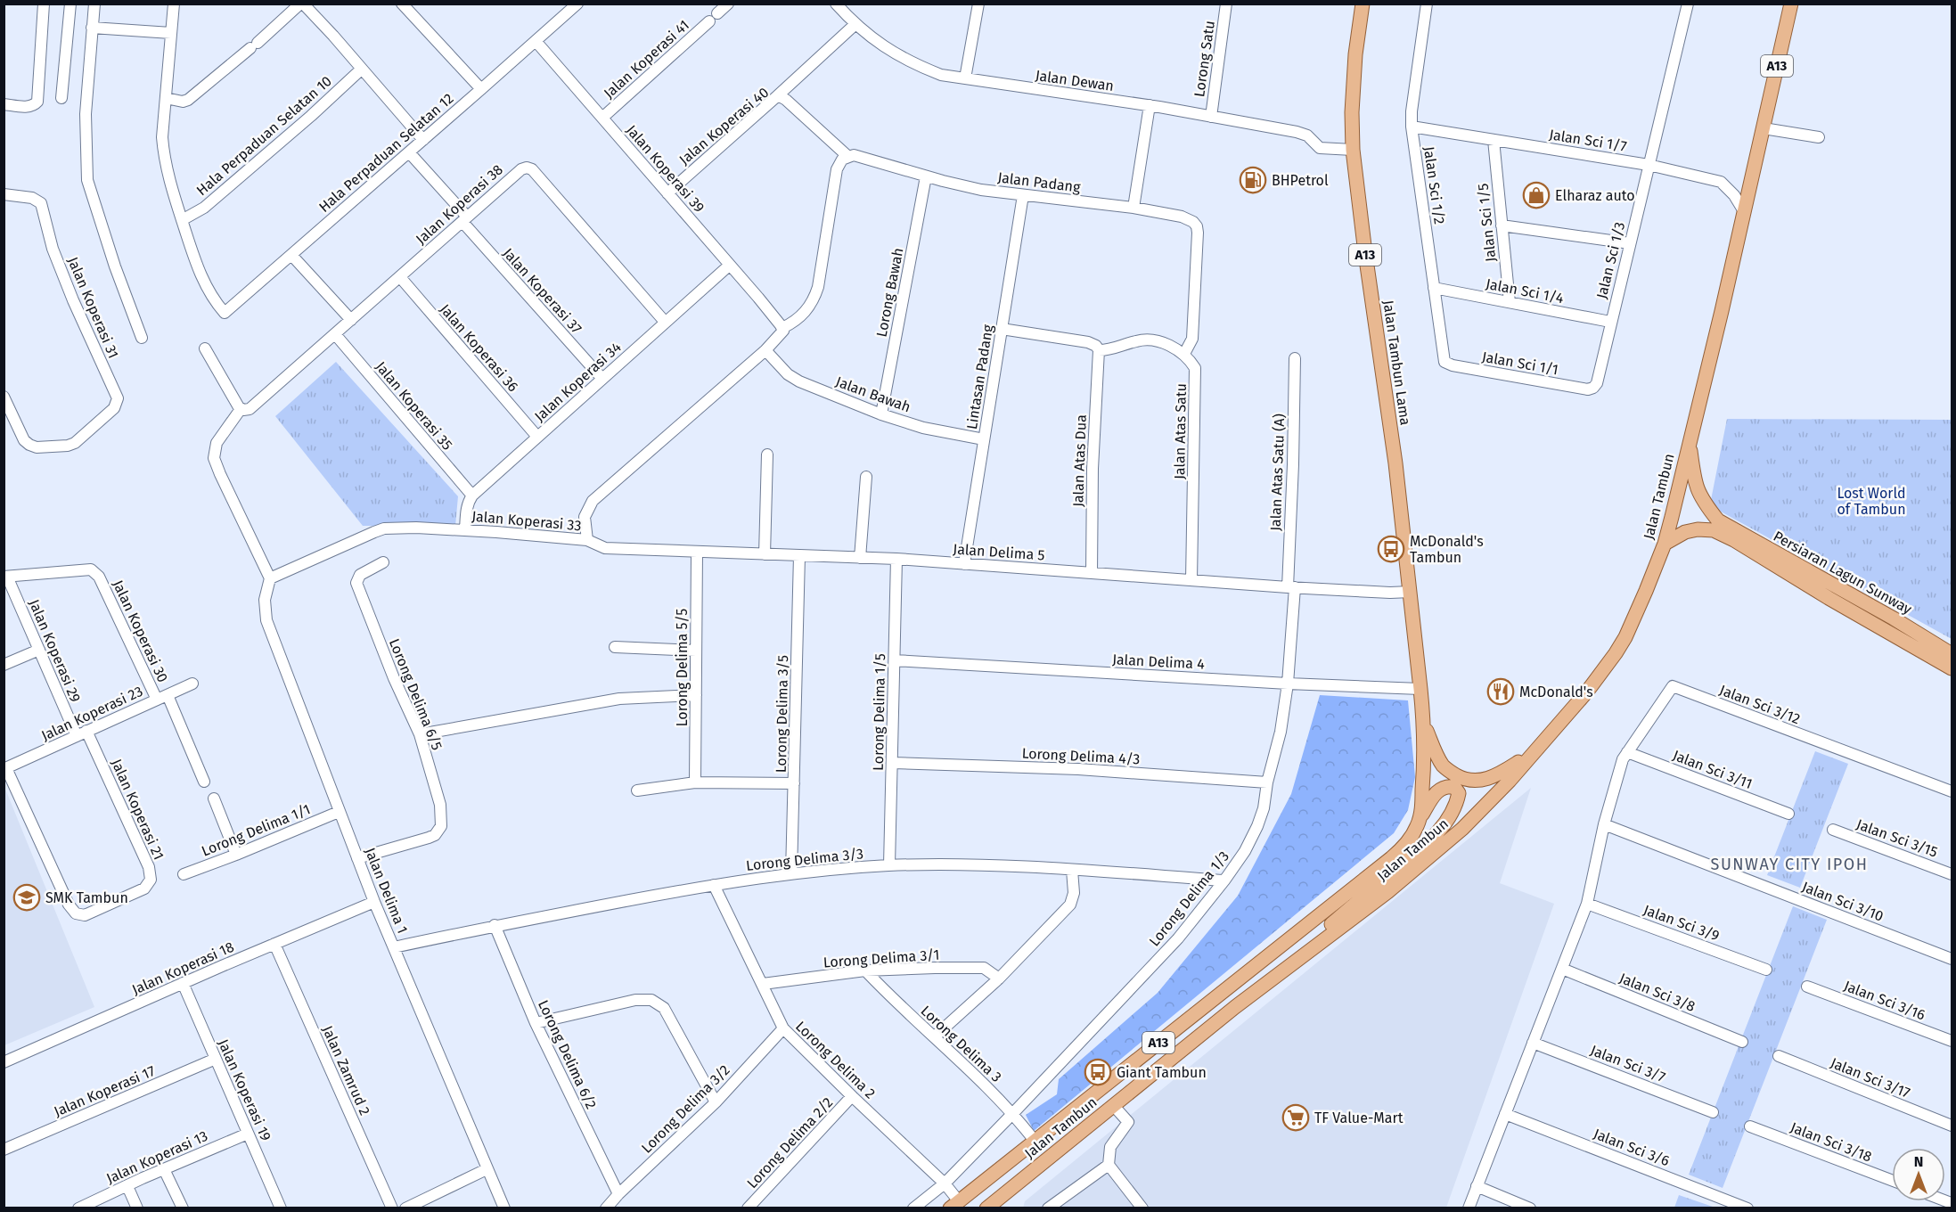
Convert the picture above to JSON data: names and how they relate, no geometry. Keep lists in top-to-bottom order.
{
  "streets": {
    "main road": [
      "A13",
      "Jalan Tambun Lama",
      "Jalan Tambun",
      "Persiaran Lagun Sunway"
    ],
    "street": [
      "Jalan Koperasi 41",
      "Lorong Satu",
      "Jalan Dewan",
      "Jalan Koperasi 40",
      "Hala Perpaduan Selatan 10",
      "Jalan Sci 1/7",
      "Hala Perpaduan Selatan 12",
      "Jalan Koperasi 39",
      "Jalan Padang",
      "Jalan Sci 1/2",
      "Jalan Koperasi 38",
      "Jalan Sci 1/5",
      "Jalan Sci 1/3",
      "Jalan Koperasi 37",
      "Jalan Sci 1/4",
      "Lorong Bawah",
      "Jalan Koperasi 31",
      "Jalan Koperasi 36",
      "Jalan Sci 1/1",
      "Lintasan Padang",
      "Jalan Koperasi 34",
      "Jalan Bawah",
      "Jalan Koperasi 35",
      "Jalan Atas Satu",
      "Jalan Atas Dua",
      "Jalan Atas Satu (A)",
      "Jalan Koperasi 33",
      "Jalan Delima 5",
      "Jalan Koperasi 30",
      "Jalan Koperasi 29",
      "Jalan Delima 4",
      "Lorong Delima 5/5",
      "Lorong Delima 6/5",
      "Jalan Sci 3/12",
      "Lorong Delima 1/5",
      "Jalan Koperasi 23",
      "Lorong Delima 3/5",
      "Lorong Delima 4/3",
      "Jalan Sci 3/11",
      "Jalan Koperasi 21",
      "Lorong Delima 1/1",
      "Jalan Sci 3/15",
      "Lorong Delima 3/3",
      "Jalan Delima 1",
      "Lorong Delima 1/3",
      "Jalan Sci 3/10",
      "Jalan Sci 3/9",
      "Lorong Delima 3/1",
      "Jalan Koperasi 18",
      "Jalan Sci 3/8",
      "Jalan Sci 3/16",
      "Lorong Delima 3",
      "Lorong Delima 6/2",
      "Lorong Delima 2",
      "Jalan Sci 3/7",
      "Jalan Zamrud 2",
      "Jalan Sci 3/17",
      "Jalan Koperasi 19",
      "Jalan Koperasi 17",
      "Lorong Delima 3/2",
      "Jalan Sci 3/18",
      "Lorong Delima 2/2",
      "Jalan Sci 3/6",
      "Jalan Koperasi 13"
    ]
  },
  "crossings": [
    ["Jalan Koperasi 41", "Jalan Koperasi 39"],
    ["Lorong Satu", "Jalan Dewan"],
    ["A13", "Jalan Tambun"],
    ["Jalan Dewan", "Jalan Tambun Lama"],
    ["Jalan Koperasi 40", "Jalan Koperasi 39"],
    ["Jalan Koperasi 40", "Jalan Padang"],
    ["Jalan Koperasi 40", "Jalan Koperasi 33"],
    ["Hala Perpaduan Selatan 10", "Hala Perpaduan Selatan 12"],
    ["Jalan Sci 1/7", "Jalan Sci 1/2"],
    ["Jalan Sci 1/7", "Jalan Sci 1/5"],
    ["Jalan Sci 1/7", "Jalan Sci 1/3"],
    ["Jalan Sci 1/7", "Jalan Tambun"],
    ["Hala Perpaduan Selatan 12", "Jalan Koperasi 39"],
    ["Hala Perpaduan Selatan 12", "Jalan Koperasi 37"],
    ["Jalan Koperasi 39", "Jalan Koperasi 34"],
    ["Jalan Koperasi 39", "Jalan Koperasi 33"],
    ["Jalan Padang", "Lorong Bawah"],
    ["Jalan Padang", "Lintasan Padang"],
    ["Jalan Padang", "Jalan Atas Satu"],
    ["Jalan Padang", "Jalan Koperasi 33"],
    ["Jalan Sci 1/2", "Jalan Sci 1/4"],
    ["Jalan Sci 1/2", "Jalan Sci 1/1"],
    ["Jalan Koperasi 38", "Jalan Koperasi 37"],
    ["Jalan Koperasi 38", "Jalan Koperasi 36"],
    ["Jalan Koperasi 38", "Jalan Koperasi 34"],
    ["Jalan Koperasi 38", "Jalan Koperasi 35"],
    ["Jalan Sci 1/5", "Jalan Sci 1/4"],
    ["Jalan Sci 1/3", "Jalan Sci 1/4"],
    ["Jalan Sci 1/3", "Jalan Sci 1/1"],
    ["Jalan Koperasi 37", "Jalan Koperasi 34"],
    ["Lorong Bawah", "Jalan Bawah"],
    ["Jalan Koperasi 36", "Jalan Koperasi 34"],
    ["Jalan Tambun Lama", "Jalan Delima 5"],
    ["Jalan Tambun Lama", "Jalan Delima 4"],
    ["Lintasan Padang", "Jalan Bawah"],
    ["Lintasan Padang", "Jalan Delima 5"],
    ["Jalan Koperasi 34", "Jalan Koperasi 35"],
    ["Jalan Bawah", "Jalan Koperasi 33"],
    ["Jalan Atas Satu", "Jalan Delima 5"],
    ["Jalan Atas Dua", "Jalan Delima 5"],
    ["Jalan Atas Satu (A)", "Jalan Delima 5"],
    ["Jalan Atas Satu (A)", "Lorong Delima 1/3"],
    ["Jalan Tambun", "Persiaran Lagun Sunway"],
    ["Jalan Tambun", "Lorong Delima 3"],
    ["Jalan Tambun", "Lorong Delima 2"],
    ["Jalan Koperasi 33", "Jalan Delima 5"],
    ["Jalan Koperasi 33", "Jalan Delima 1"],
    ["Jalan Delima 5", "Lorong Delima 5/5"],
    ["Jalan Delima 5", "Lorong Delima 1/5"],
    ["Jalan Delima 5", "Lorong Delima 3/5"],
    ["Jalan Delima 5", "Lorong Delima 1/3"],
    ["Jalan Koperasi 30", "Jalan Koperasi 29"],
    ["Jalan Koperasi 30", "Jalan Koperasi 23"],
    ["Jalan Koperasi 29", "Jalan Koperasi 23"],
    ["Jalan Koperasi 29", "Jalan Koperasi 21"],
    ["Jalan Delima 4", "Lorong Delima 1/5"],
    ["Jalan Delima 4", "Lorong Delima 1/3"],
    ["Lorong Delima 6/5", "Jalan Delima 1"],
    ["Jalan Sci 3/12", "Jalan Sci 3/11"],
    ["Lorong Delima 1/5", "Lorong Delima 4/3"],
    ["Lorong Delima 1/5", "Lorong Delima 3/3"],
    ["Jalan Koperasi 23", "Jalan Koperasi 21"],
    ["Lorong Delima 3/5", "Lorong Delima 3/3"],
    ["Lorong Delima 4/3", "Lorong Delima 1/3"],
    ["Lorong Delima 1/1", "Jalan Delima 1"],
    ["Lorong Delima 3/3", "Jalan Delima 1"],
    ["Lorong Delima 3/3", "Lorong Delima 1/3"],
    ["Lorong Delima 3/3", "Lorong Delima 6/2"],
    ["Lorong Delima 3/3", "Lorong Delima 2"],
    ["Jalan Delima 1", "Jalan Koperasi 18"],
    ["Lorong Delima 1/3", "Lorong Delima 3"],
    ["Lorong Delima 1/3", "Lorong Delima 2"],
    ["Lorong Delima 3/1", "Lorong Delima 3"],
    ["Lorong Delima 3/1", "Lorong Delima 2"],
    ["Jalan Koperasi 18", "Jalan Zamrud 2"],
    ["Jalan Koperasi 18", "Jalan Koperasi 19"],
    ["Lorong Delima 6/2", "Lorong Delima 3/2"],
    ["Lorong Delima 2", "Lorong Delima 3/2"],
    ["Lorong Delima 2", "Lorong Delima 2/2"],
    ["Jalan Koperasi 19", "Jalan Koperasi 17"],
    ["Jalan Koperasi 19", "Jalan Koperasi 13"]
  ],
  "districts": ["SUNWAY CITY IPOH"],
  "parks": ["Lost World of Tambun"],
  "places": {
    "fuel station": ["BHPetrol"],
    "shop": ["Elharaz auto"],
    "bus stop": ["McDonald's Tambun", "Giant Tambun"],
    "restaurant": ["McDonald's"],
    "school or university": ["SMK Tambun"],
    "supermarket": ["TF Value-Mart"]
  },
  "north": "top"
}
